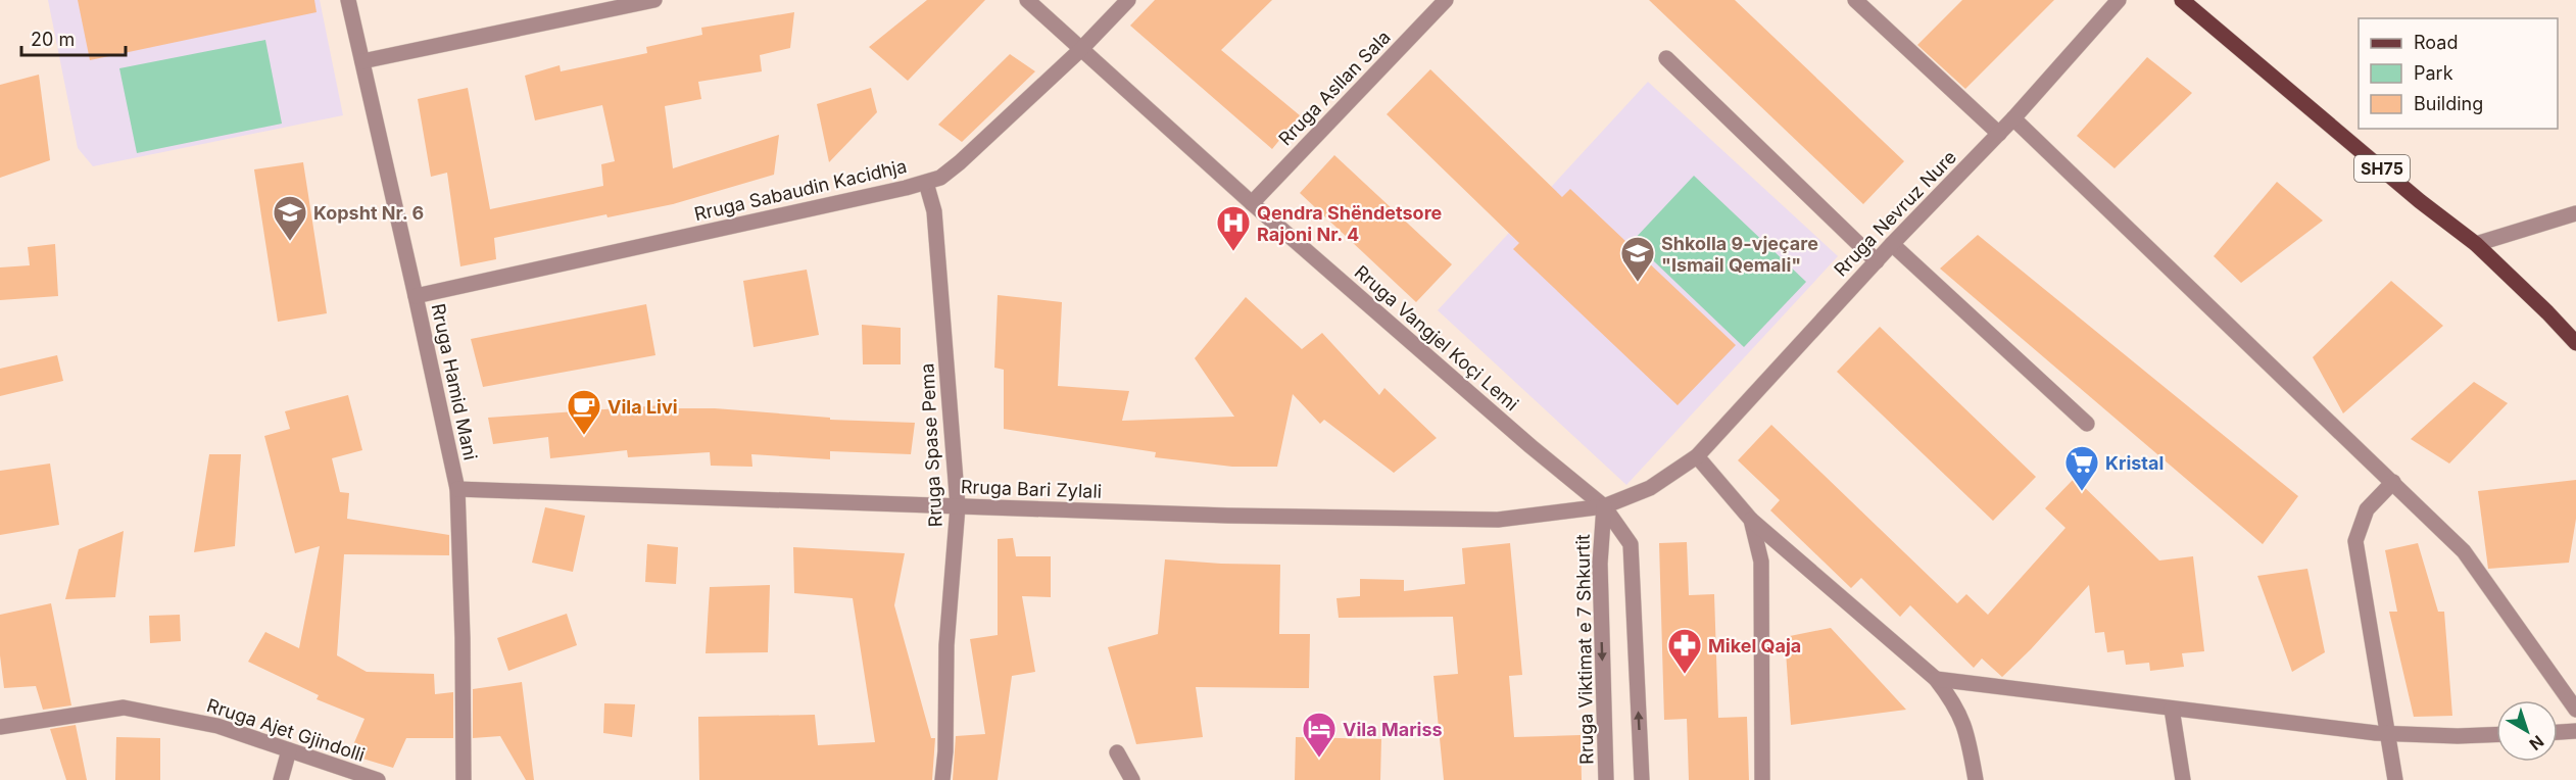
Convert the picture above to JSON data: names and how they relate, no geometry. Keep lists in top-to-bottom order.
{
  "streets": {
    "main road": ["SH75"],
    "street": [
      "Rruga Asllan Sala",
      "Rruga Sabaudin Kacidhja",
      "Rruga Nevruz Nure",
      "Rruga Vangjel Koçi Lemi",
      "Rruga Hamid Mani",
      "Rruga Spase Pema",
      "Rruga Bari Zylali",
      "Rruga Viktimat e 7 Shkurtit",
      "Rruga Ajet Gjindolli"
    ]
  },
  "crossings": [
    ["Rruga Asllan Sala", "Rruga Vangjel Koçi Lemi"],
    ["Rruga Sabaudin Kacidhja", "Rruga Vangjel Koçi Lemi"],
    ["Rruga Sabaudin Kacidhja", "Rruga Hamid Mani"],
    ["Rruga Sabaudin Kacidhja", "Rruga Spase Pema"],
    ["Rruga Nevruz Nure", "Rruga Vangjel Koçi Lemi"],
    ["Rruga Nevruz Nure", "Rruga Bari Zylali"],
    ["Rruga Nevruz Nure", "Rruga Viktimat e 7 Shkurtit"],
    ["Rruga Vangjel Koçi Lemi", "Rruga Bari Zylali"],
    ["Rruga Vangjel Koçi Lemi", "Rruga Viktimat e 7 Shkurtit"],
    ["Rruga Hamid Mani", "Rruga Bari Zylali"],
    ["Rruga Spase Pema", "Rruga Bari Zylali"],
    ["Rruga Bari Zylali", "Rruga Viktimat e 7 Shkurtit"]
  ],
  "places": {
    "school or university": ["Kopsht Nr. 6", "Shkolla 9-vjeçare \"Ismail Qemali\""],
    "hospital": ["Qendra Shëndetsore Rajoni Nr. 4"],
    "cafe": ["Vila Livi"],
    "supermarket": ["Kristal"],
    "pharmacy": ["Mikel Qaja"],
    "hotel": ["Vila Mariss"]
  },
  "legend": ["Road", "Park", "Building"],
  "scale_bar": "20 m",
  "north": "bottom right"
}
